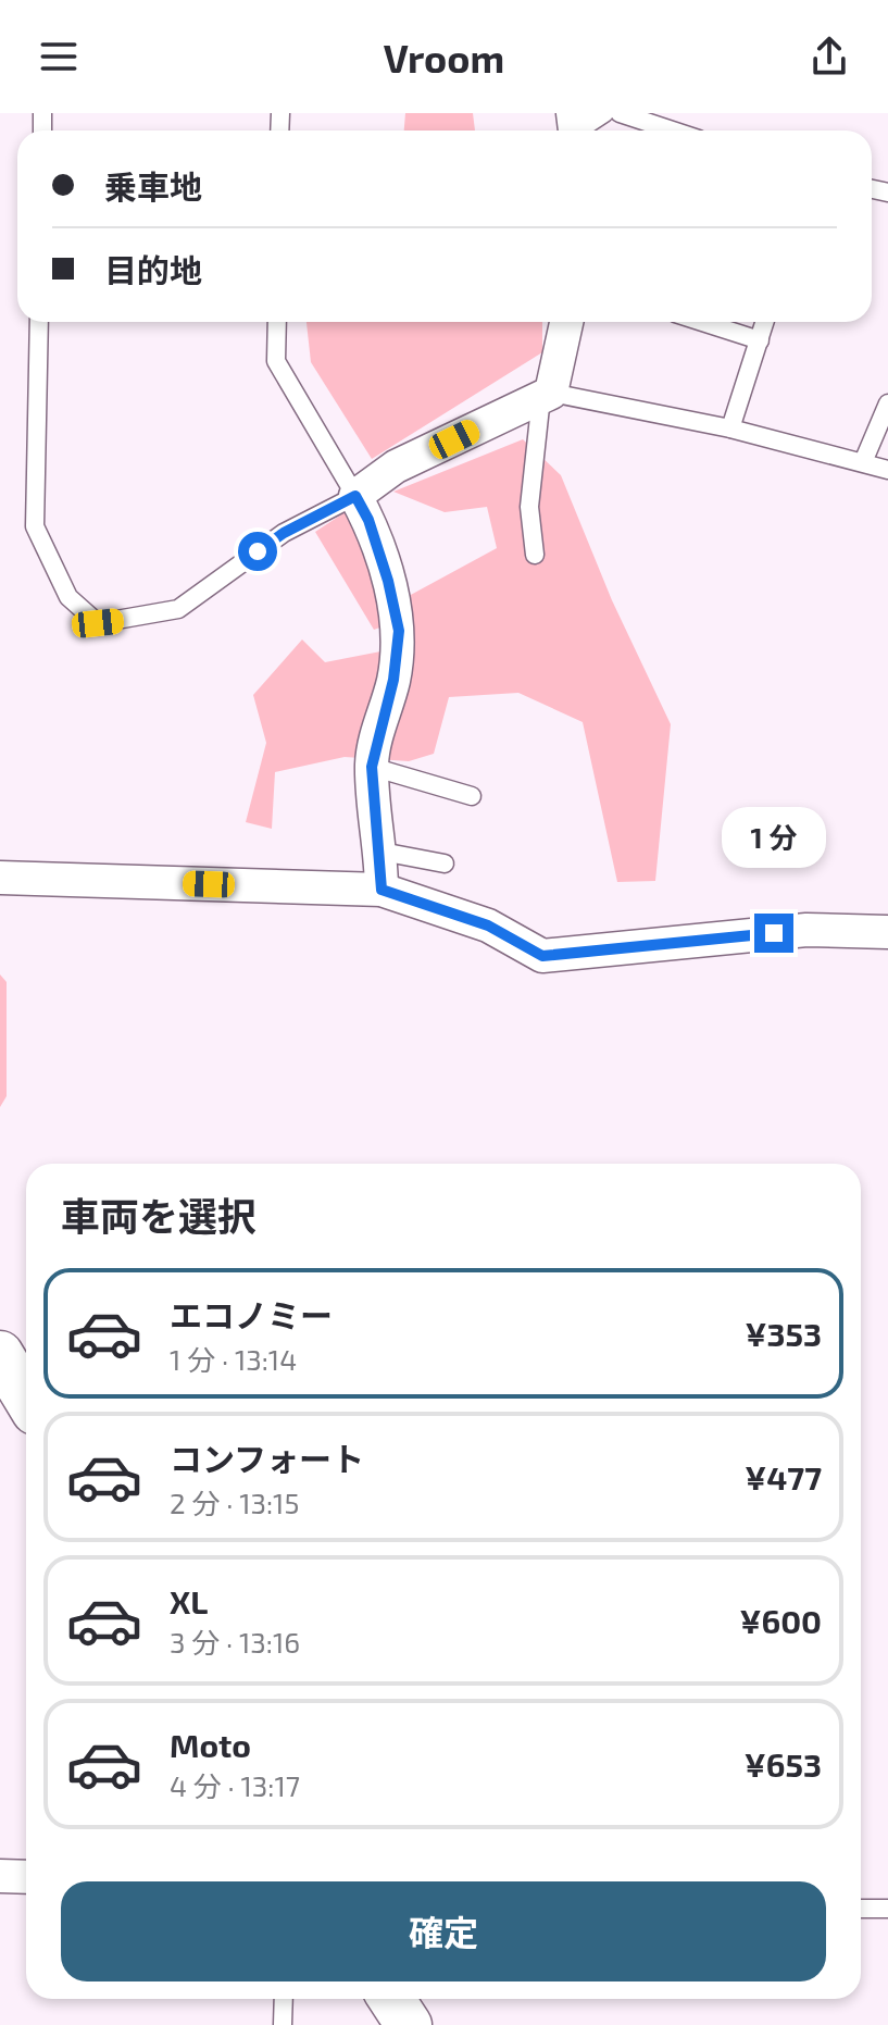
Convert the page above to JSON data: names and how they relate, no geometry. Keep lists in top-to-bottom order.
{
  "page": {
    "header": "Vroom",
    "banner": ["乗車地", "目的地"],
    "bubble": "1 分",
    "heading": "車両を選択",
    "list": [
      {
        "name": "エコノミー",
        "note": "1 分 · 13:14",
        "value": "¥353"
      },
      {
        "name": "コンフォート",
        "note": "2 分 · 13:15",
        "value": "¥477"
      },
      {
        "name": "XL",
        "note": "3 分 · 13:16",
        "value": "¥600"
      },
      {
        "name": "Moto",
        "note": "4 分 · 13:17",
        "value": "¥653"
      }
    ],
    "buttons": "確定"
  }
}
